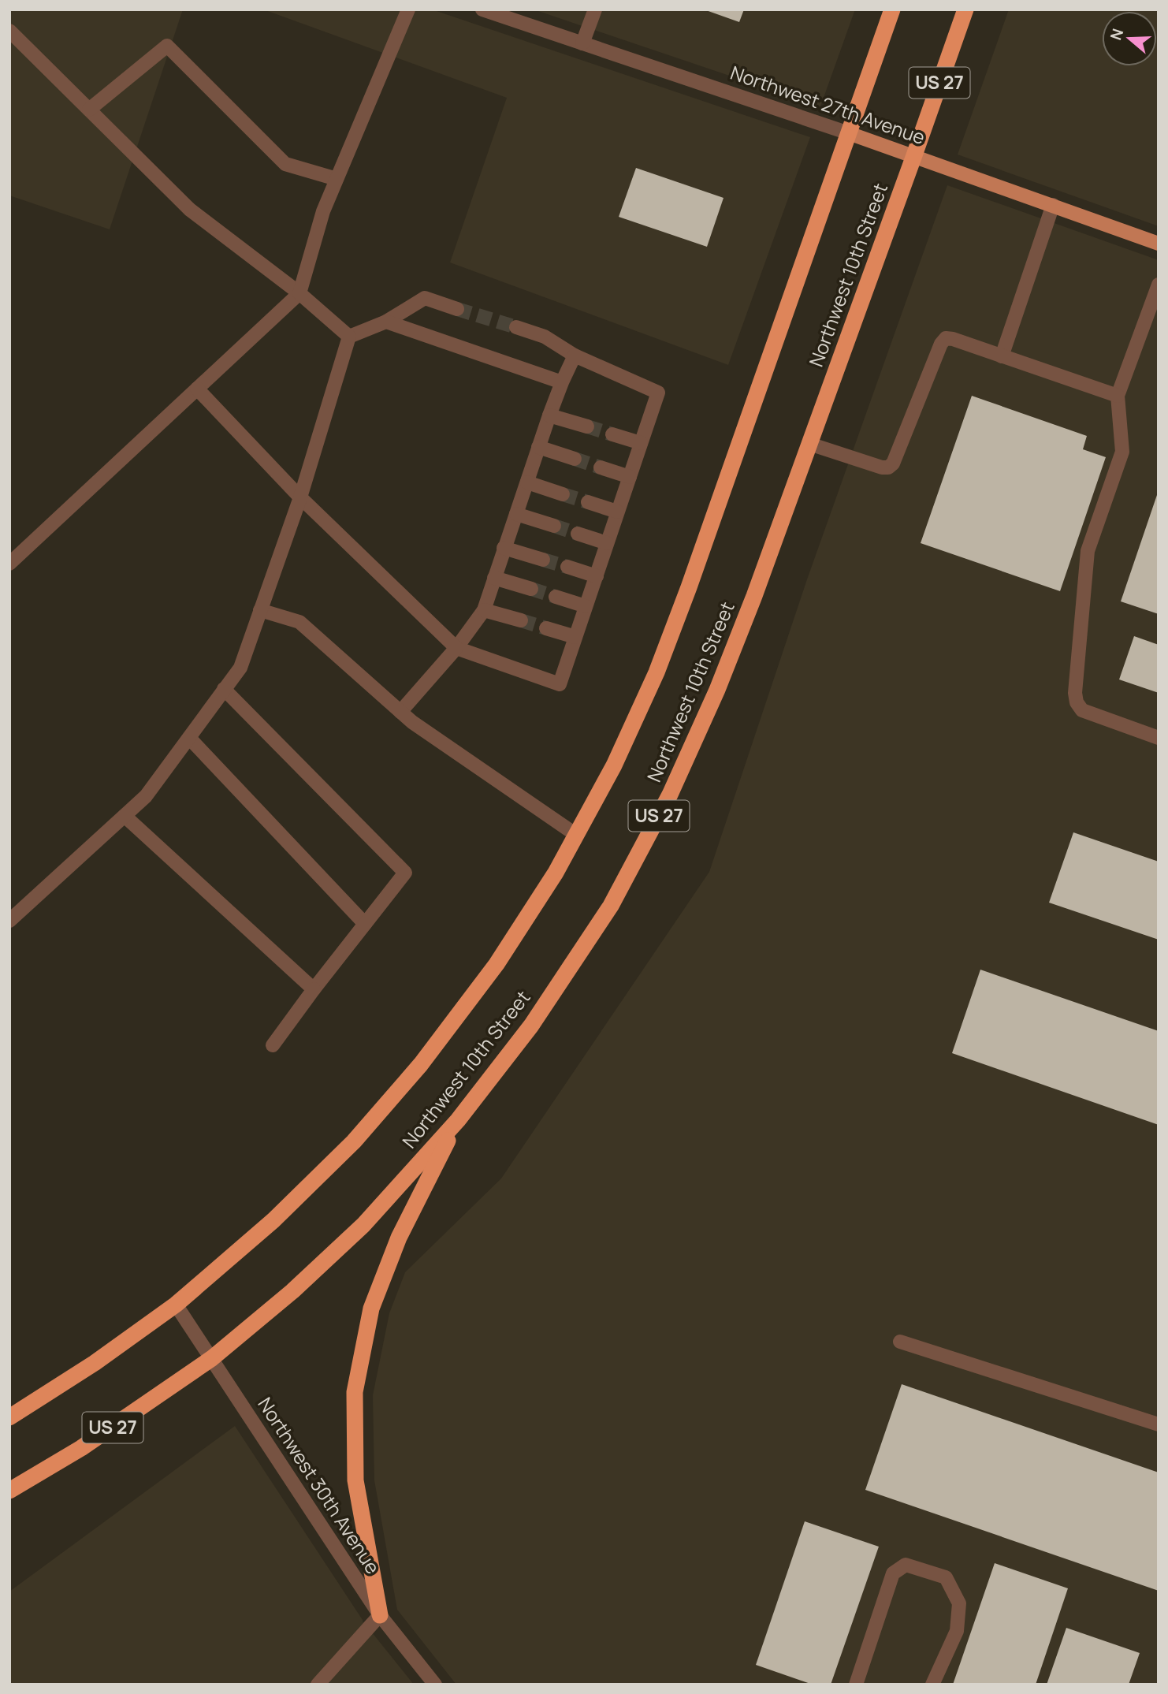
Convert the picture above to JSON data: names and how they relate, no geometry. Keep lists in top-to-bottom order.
{
  "streets": {
    "highway": ["US 27", "Northwest 10th Street"],
    "main road": ["Northwest 27th Avenue"],
    "street": ["Northwest 30th Avenue"]
  },
  "crossings": [
    ["US 27", "Northwest 10th Street"],
    ["US 27", "Northwest 30th Avenue"],
    ["Northwest 27th Avenue", "Northwest 10th Street"],
    ["Northwest 10th Street", "Northwest 30th Avenue"]
  ],
  "north": "left"
}
